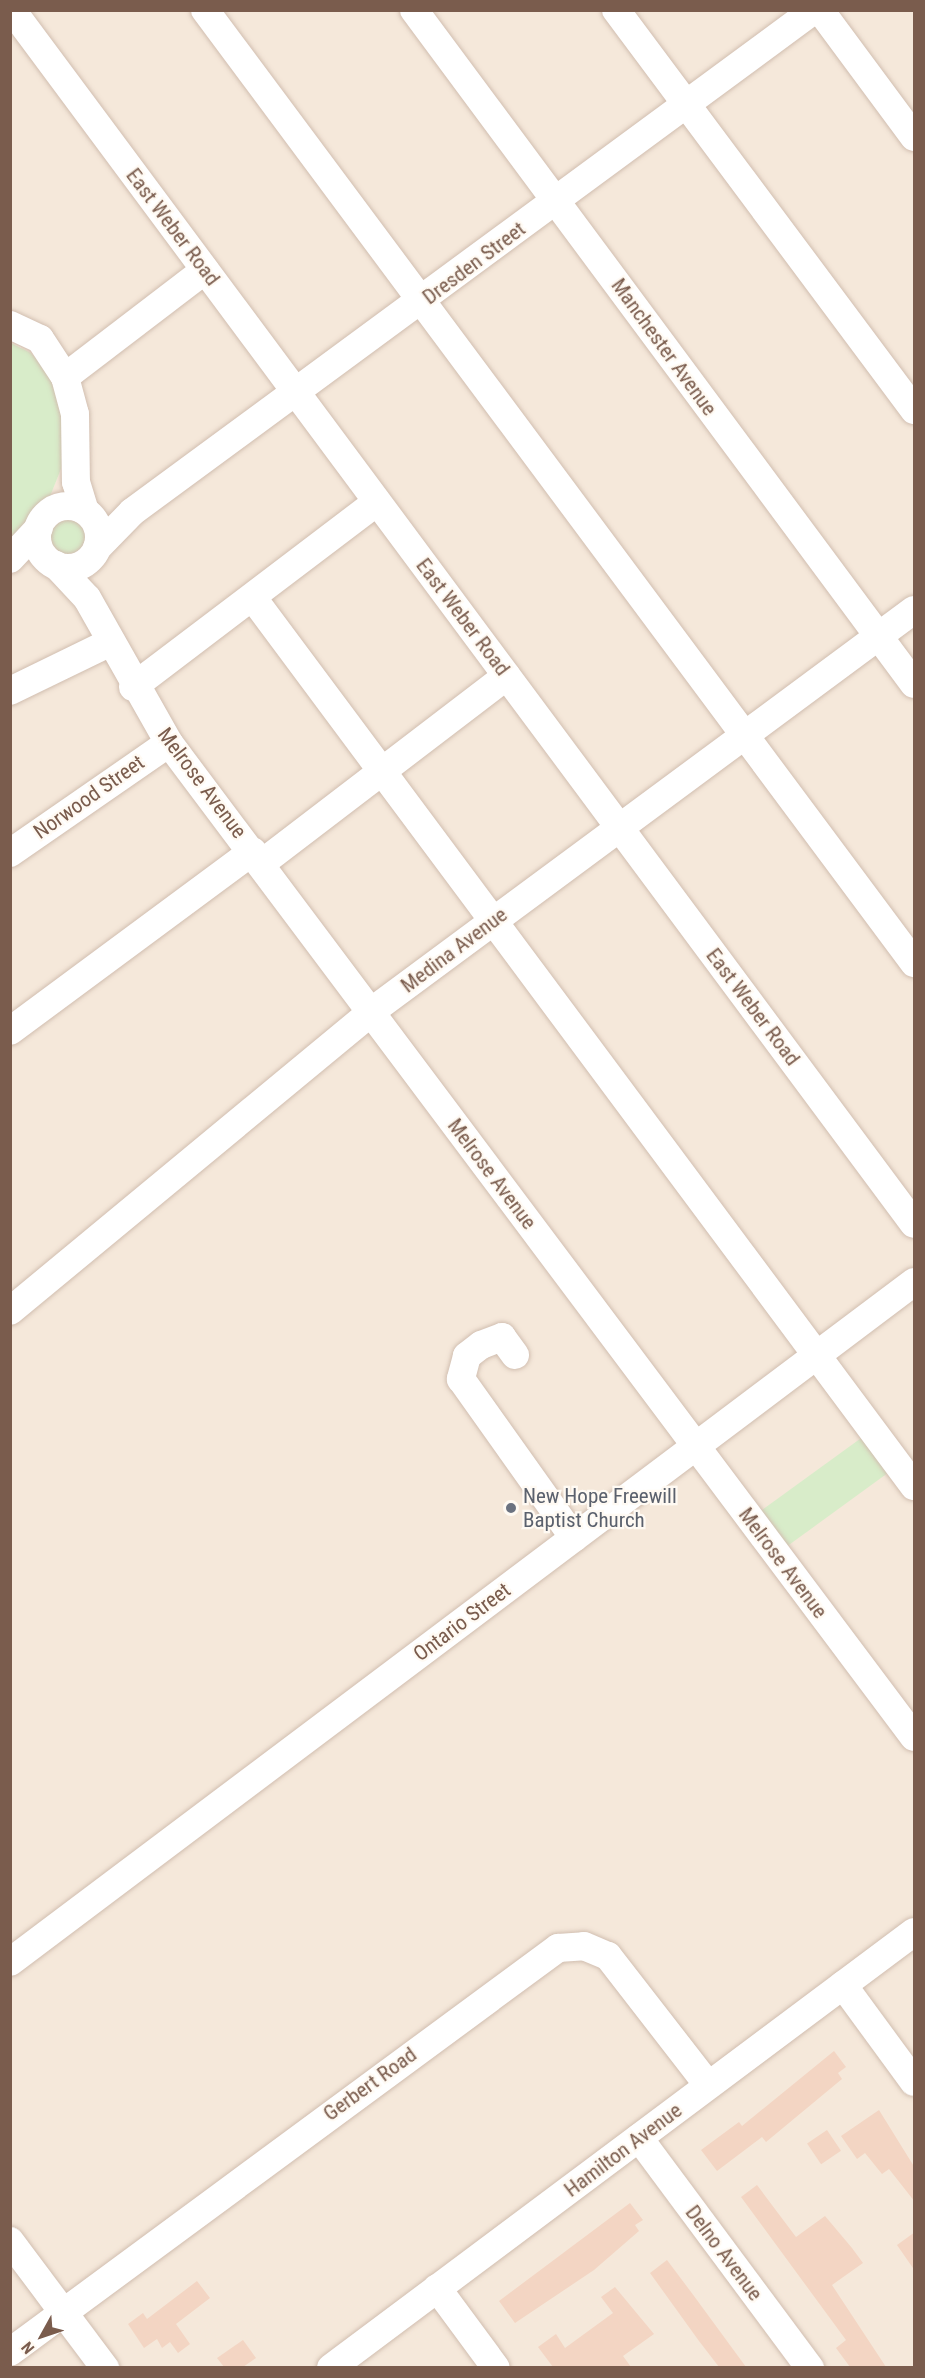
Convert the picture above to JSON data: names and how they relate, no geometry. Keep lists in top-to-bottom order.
{
  "streets": {
    "street": [
      "East Weber Road",
      "Dresden Street",
      "Manchester Avenue",
      "Melrose Avenue",
      "Norwood Street",
      "Medina Avenue",
      "Ontario Street",
      "Gerbert Road",
      "Hamilton Avenue",
      "Delno Avenue"
    ]
  },
  "crossings": [
    ["East Weber Road", "Dresden Street"],
    ["East Weber Road", "Medina Avenue"],
    ["Dresden Street", "Manchester Avenue"],
    ["Dresden Street", "Melrose Avenue"],
    ["Manchester Avenue", "Medina Avenue"],
    ["Melrose Avenue", "Norwood Street"],
    ["Melrose Avenue", "Medina Avenue"],
    ["Melrose Avenue", "Ontario Street"],
    ["Gerbert Road", "Hamilton Avenue"],
    ["Hamilton Avenue", "Delno Avenue"]
  ],
  "places": ["New Hope Freewill Baptist Church"],
  "north": "bottom left"
}
